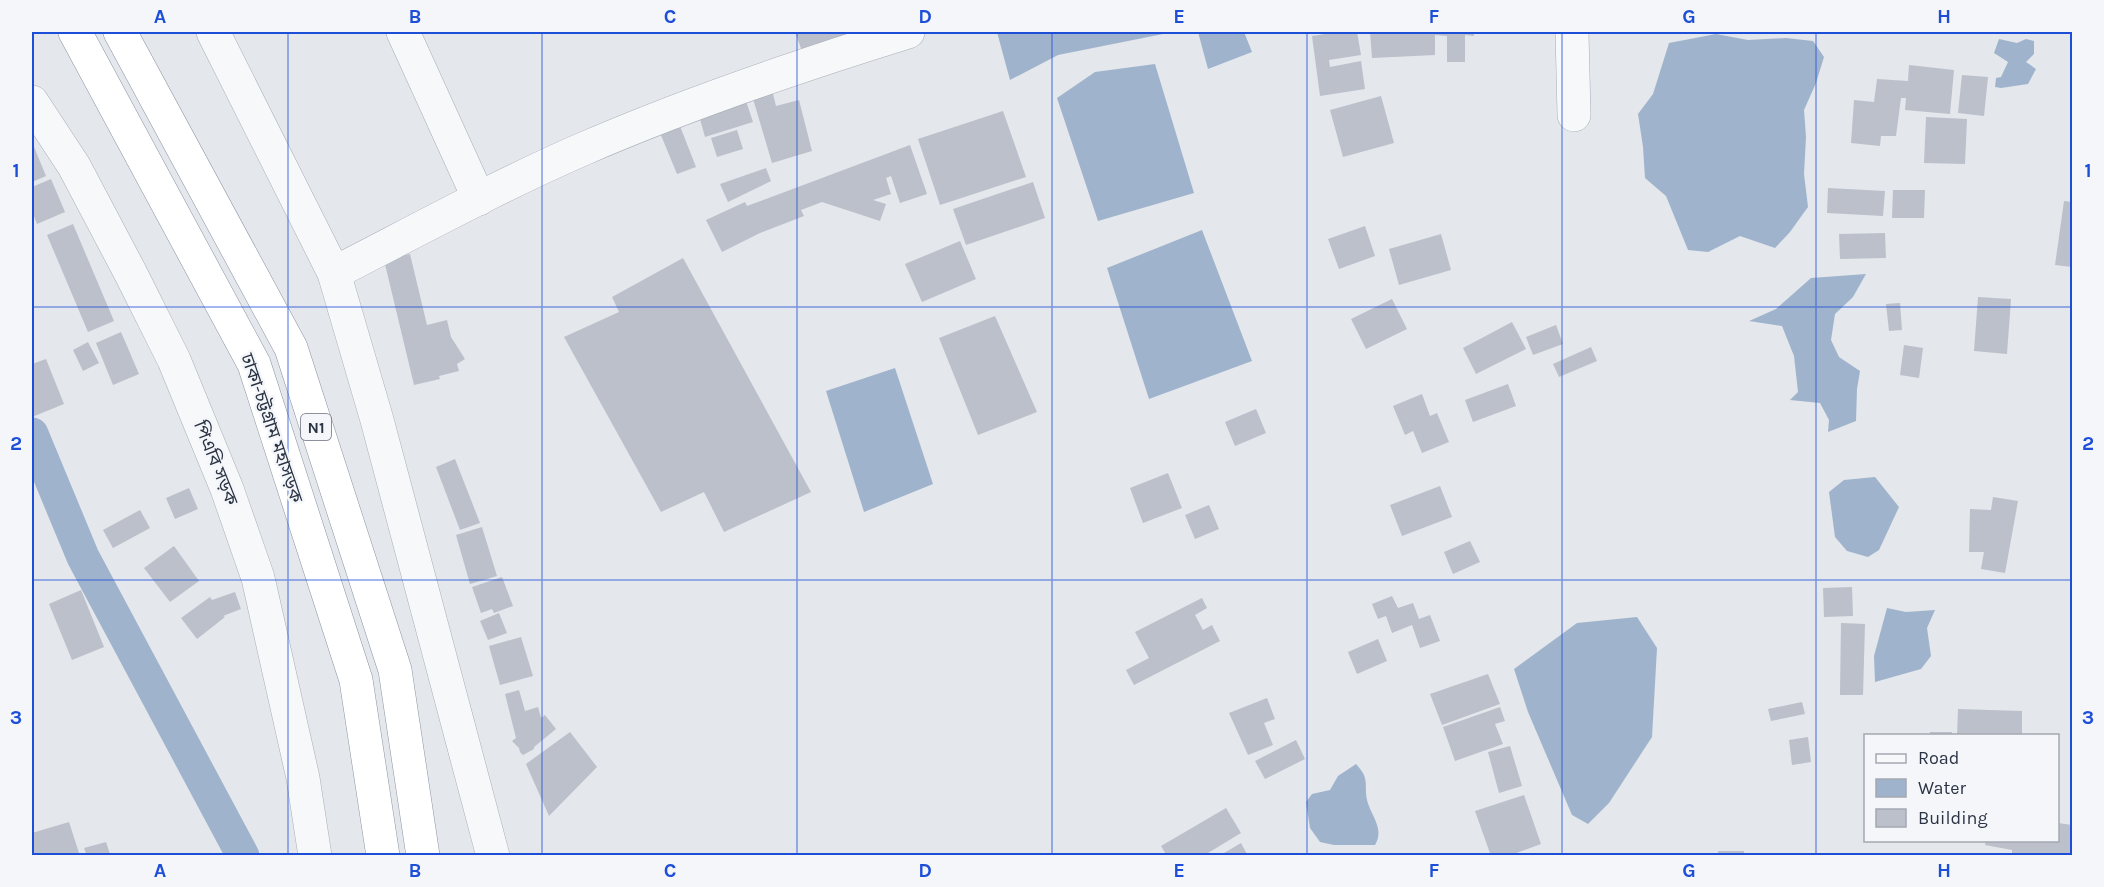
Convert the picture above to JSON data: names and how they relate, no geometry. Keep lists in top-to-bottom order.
{
  "streets": {
    "highway": ["N1", "ঢাকা-চট্টগ্রাম মহাসড়ক"],
    "street": ["পিএবি সড়ক"]
  },
  "legend": ["Road", "Water", "Building"],
  "grid": {
    "columns": [
      "A",
      "B",
      "C",
      "D",
      "E",
      "F",
      "G",
      "H"
    ],
    "rows": ["1", "2", "3"]
  }
}
